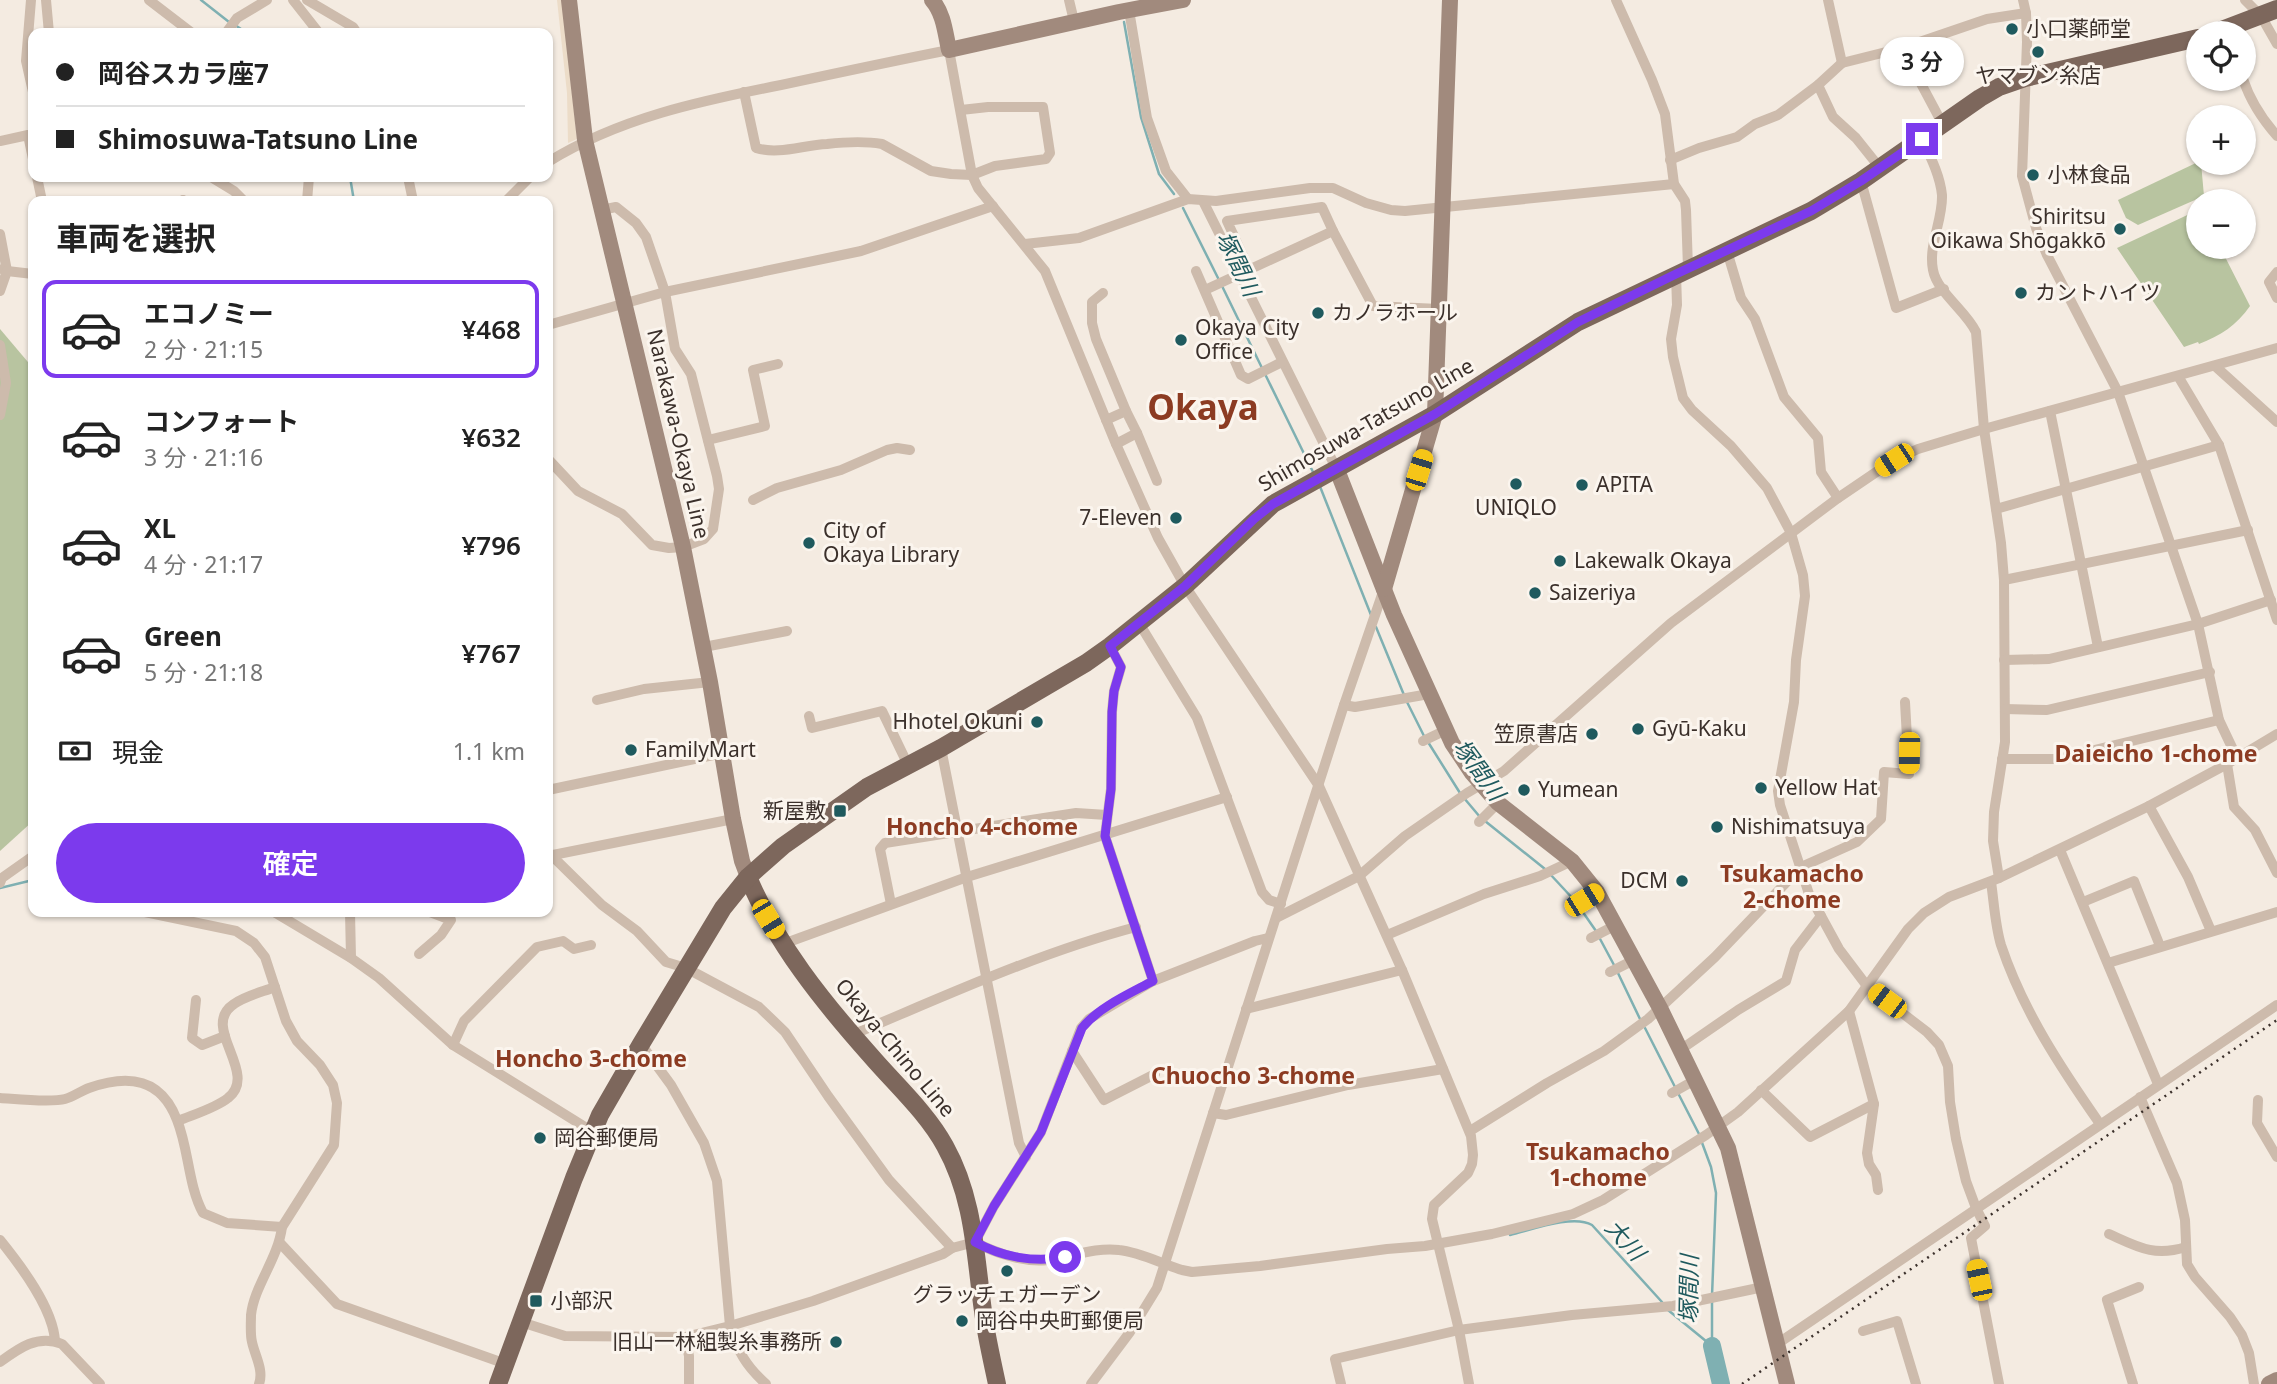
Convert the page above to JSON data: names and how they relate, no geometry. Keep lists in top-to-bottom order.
{
  "streets": {
    "main road": ["Shimosuwa-Tatsuno Line", "Okaya-Chino Line"],
    "street": ["Narakawa-Okaya Line"]
  },
  "crossings": [
    ["Shimosuwa-Tatsuno Line", "Narakawa-Okaya Line"],
    ["Shimosuwa-Tatsuno Line", "Okaya-Chino Line"],
    ["Narakawa-Okaya Line", "Okaya-Chino Line"]
  ],
  "districts": [
    "Okaya",
    "Daieicho 1-chome",
    "Honcho 4-chome",
    "Tsukamacho 2-chome",
    "Honcho 3-chome",
    "Chuocho 3-chome",
    "Tsukamacho 1-chome"
  ],
  "water": ["塚間川", "大川"],
  "places": {
    "other": [
      "小口薬師堂",
      "ヤマブン糸店",
      "小林食品",
      "Shiritsu Oikawa Shōgakkō",
      "カントハイツ",
      "カノラホール",
      "Okaya City Office",
      "UNIQLO",
      "APITA",
      "7-Eleven",
      "City of Okaya Library",
      "Lakewalk Okaya",
      "Saizeriya",
      "Hhotel Okuni",
      "Gyū-Kaku",
      "笠原書店",
      "FamilyMart",
      "Yellow Hat",
      "Yumean",
      "Nishimatsuya",
      "DCM",
      "岡谷郵便局",
      "グラッチェガーデン",
      "岡谷中央町郵便局",
      "旧山一林組製糸事務所"
    ],
    "transit": ["新屋敷", "小部沢"]
  },
  "page": {
    "map_buttons": ["+", "−"],
    "banner": ["岡谷スカラ座7", "Shimosuwa-Tatsuno Line"],
    "bubble": "3 分",
    "heading": "車両を選択",
    "list": [
      {
        "name": "エコノミー",
        "note": "2 分 · 21:15",
        "value": "¥468"
      },
      {
        "name": "コンフォート",
        "note": "3 分 · 21:16",
        "value": "¥632"
      },
      {
        "name": "XL",
        "note": "4 分 · 21:17",
        "value": "¥796"
      },
      {
        "name": "Green",
        "note": "5 分 · 21:18",
        "value": "¥767"
      }
    ],
    "pay": ["現金", "1.1 km"],
    "buttons": "確定"
  }
}
